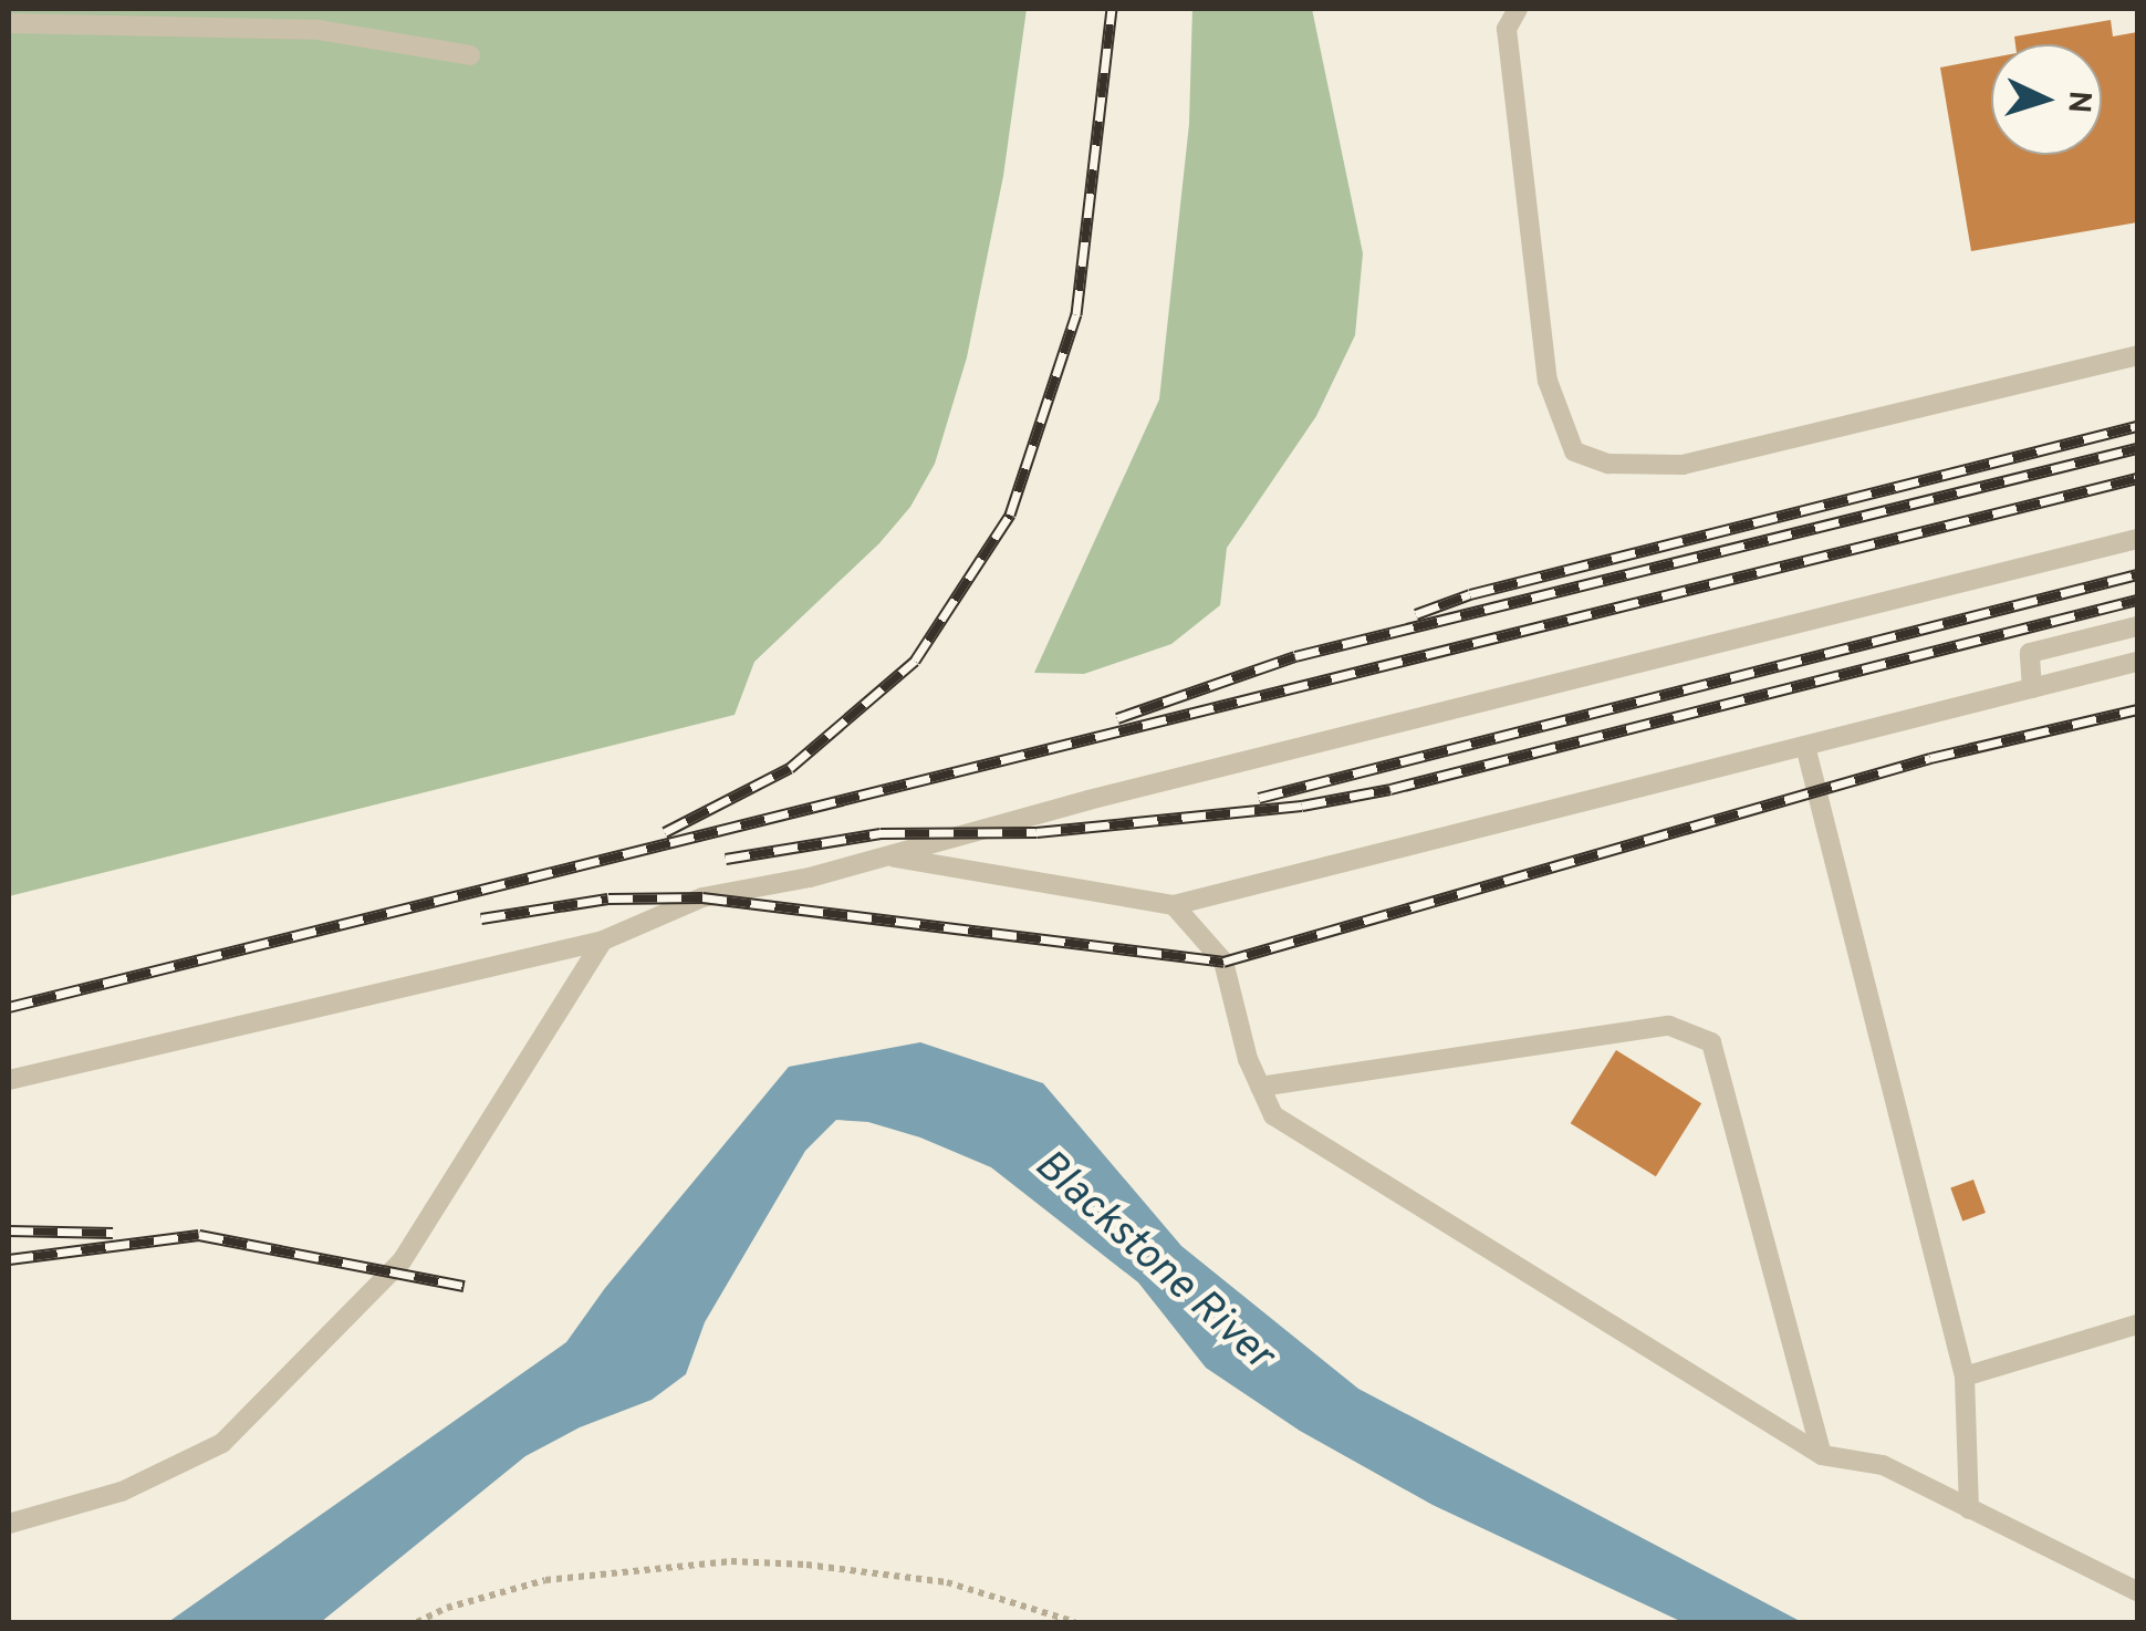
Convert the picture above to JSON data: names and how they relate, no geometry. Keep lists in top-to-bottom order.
{
  "water": ["Blackstone River"],
  "north": "right"
}
